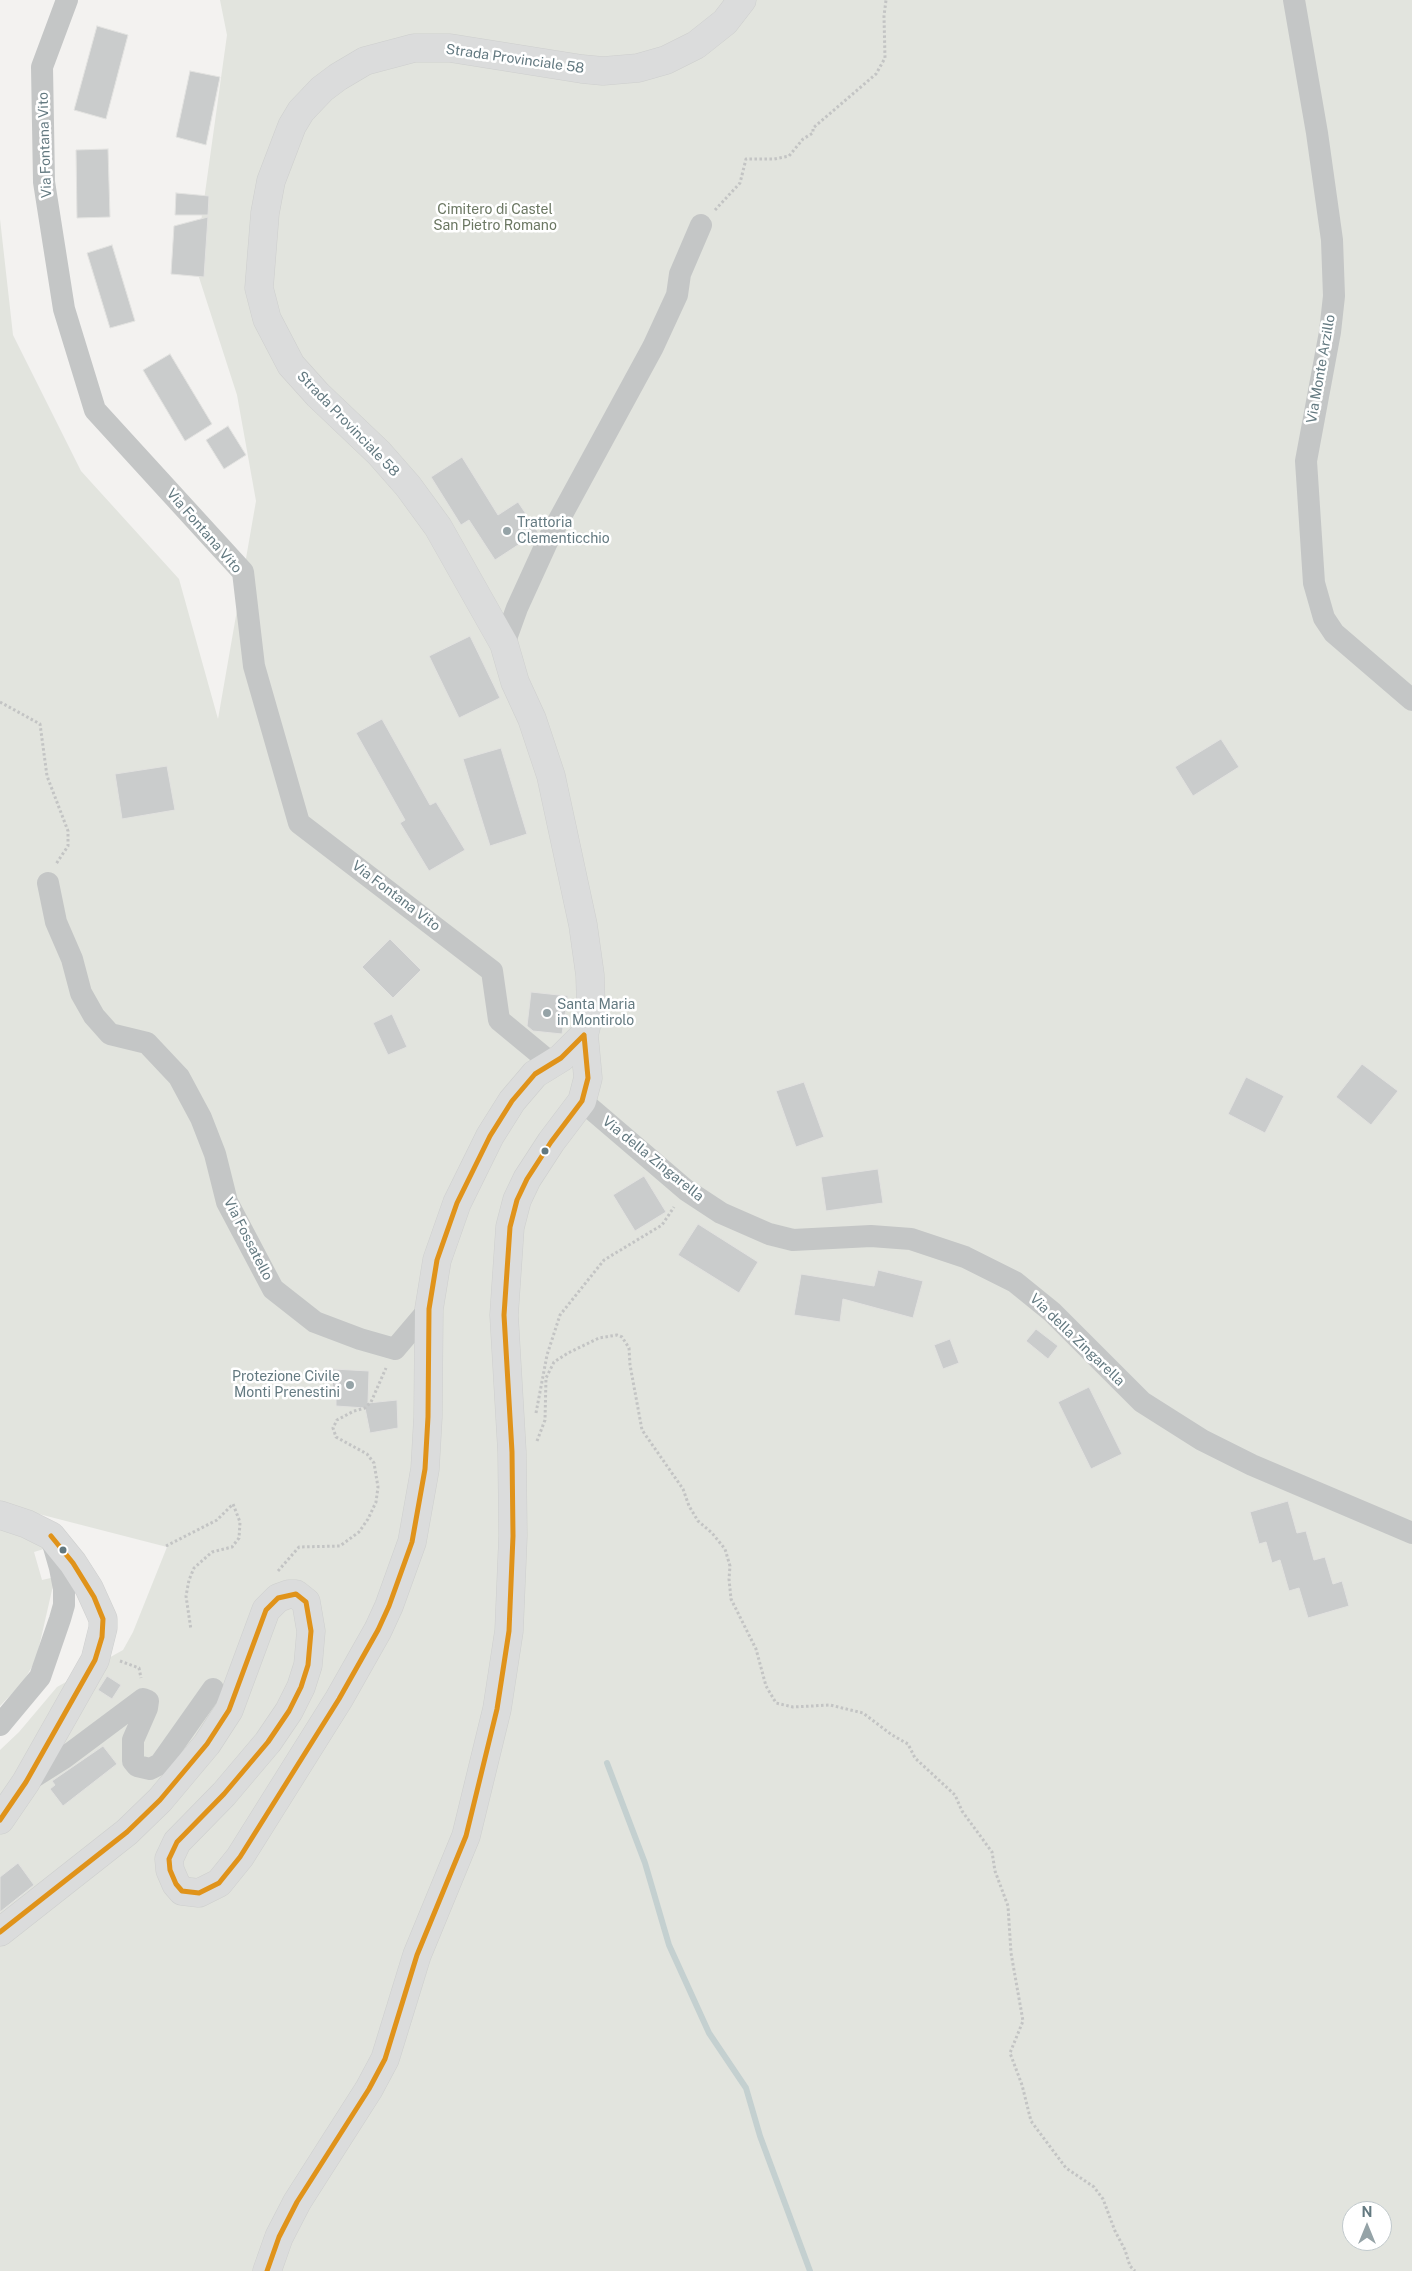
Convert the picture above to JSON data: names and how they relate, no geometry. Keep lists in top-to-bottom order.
{
  "streets": {
    "street": [
      "Strada Provinciale 58",
      "Via Fontana Vito",
      "Via Monte Arzillo",
      "Via della Zingarella",
      "Via Fossatello"
    ]
  },
  "parks": ["Cimitero di Castel San Pietro Romano"],
  "places": ["Trattoria Clementicchio", "Santa Maria in Montirolo", "Protezione Civile Monti Prenestini"],
  "north": "top"
}
